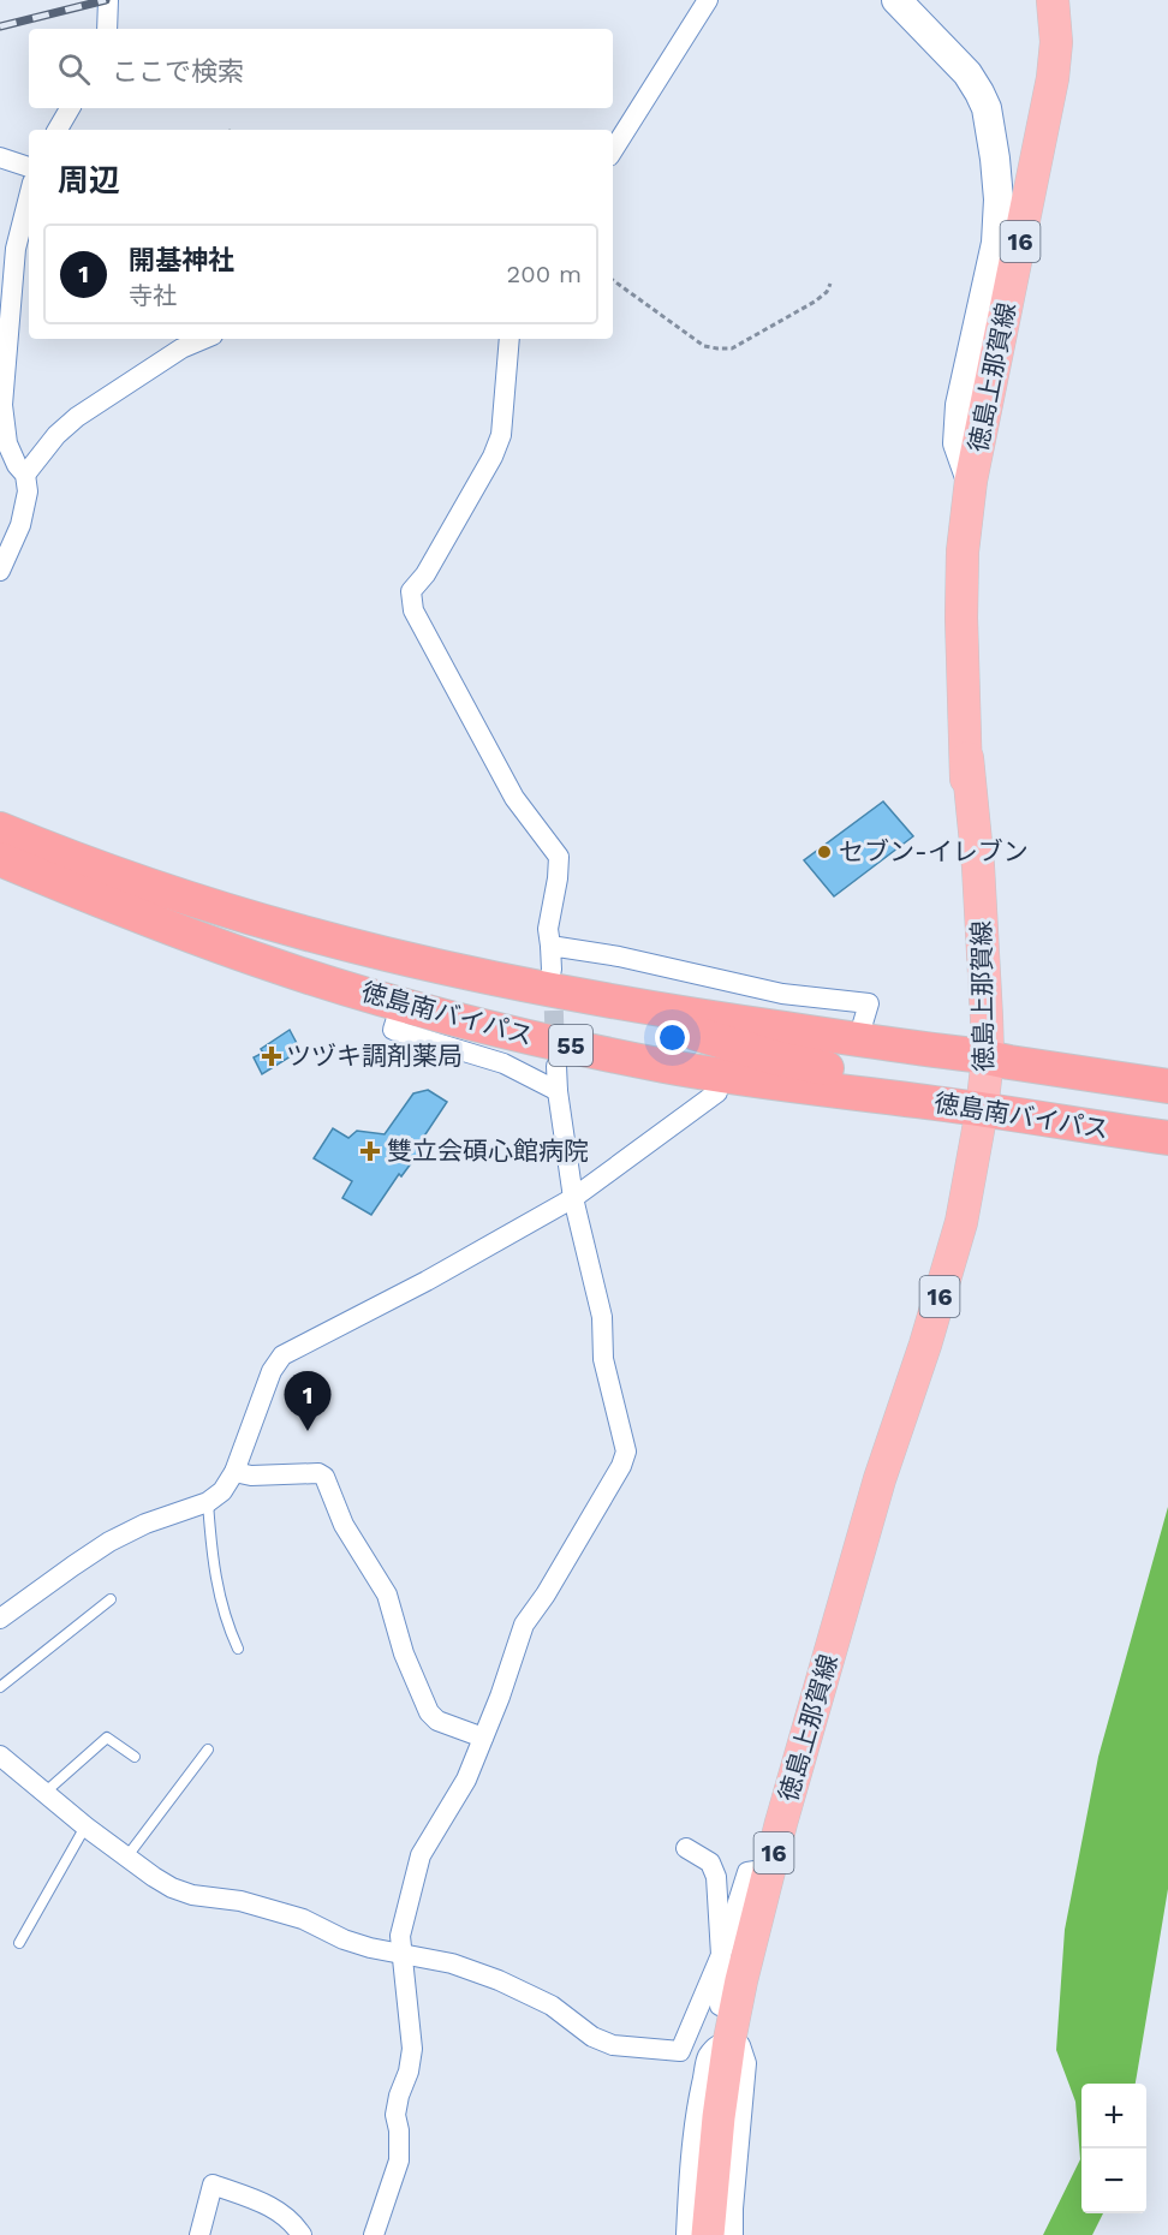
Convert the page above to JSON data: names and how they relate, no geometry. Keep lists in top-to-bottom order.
{
  "streets": {
    "highway": ["徳島南バイパス", "55"],
    "main road": ["16", "徳島上那賀線"]
  },
  "crossings": [
    ["徳島上那賀線", "徳島南バイパス"]
  ],
  "places": {
    "other": ["セブン-イレブン"],
    "health": ["ツヅキ調剤薬局", "雙立会碩心館病院"]
  },
  "page": {
    "search": "ここで検索",
    "heading": "周辺",
    "list": [
      {
        "mark": "1",
        "name": "開基神社",
        "note": "寺社",
        "value": "200 m"
      }
    ],
    "pins": "1",
    "map_buttons": ["+", "−"]
  }
}
